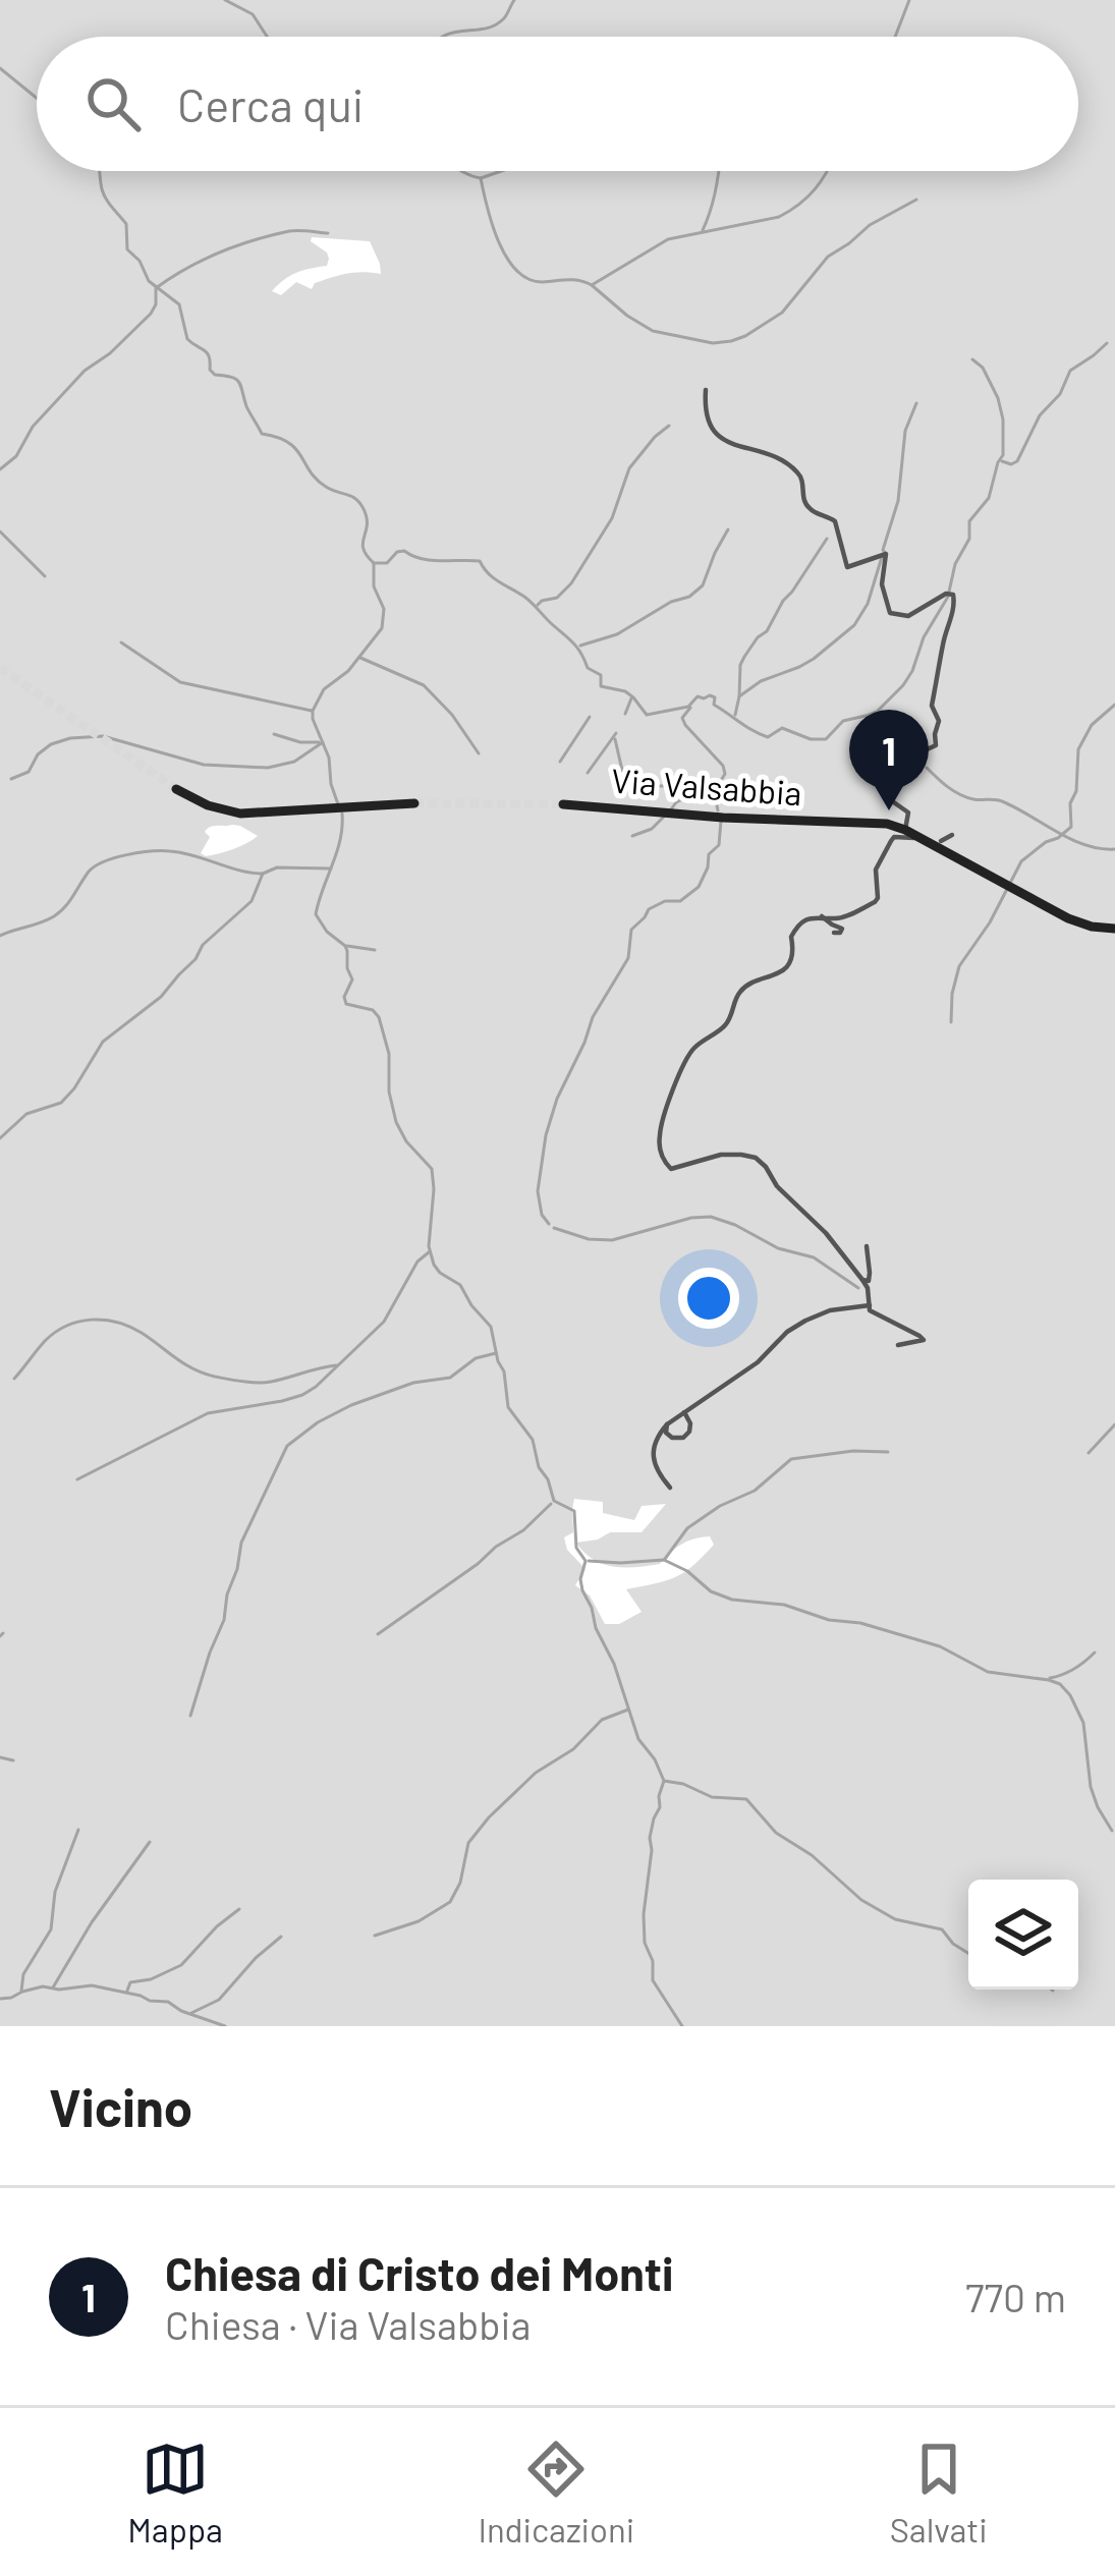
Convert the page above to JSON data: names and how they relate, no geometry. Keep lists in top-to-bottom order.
{
  "streets": {
    "main road": ["Via Valsabbia"]
  },
  "page": {
    "search": "Cerca qui",
    "pins": "1",
    "heading": "Vicino",
    "list": [
      {
        "mark": "1",
        "name": "Chiesa di Cristo dei Monti",
        "note": "Chiesa · Via Valsabbia",
        "value": "770 m"
      }
    ],
    "nav": ["Mappa", "Indicazioni", "Salvati"]
  }
}
